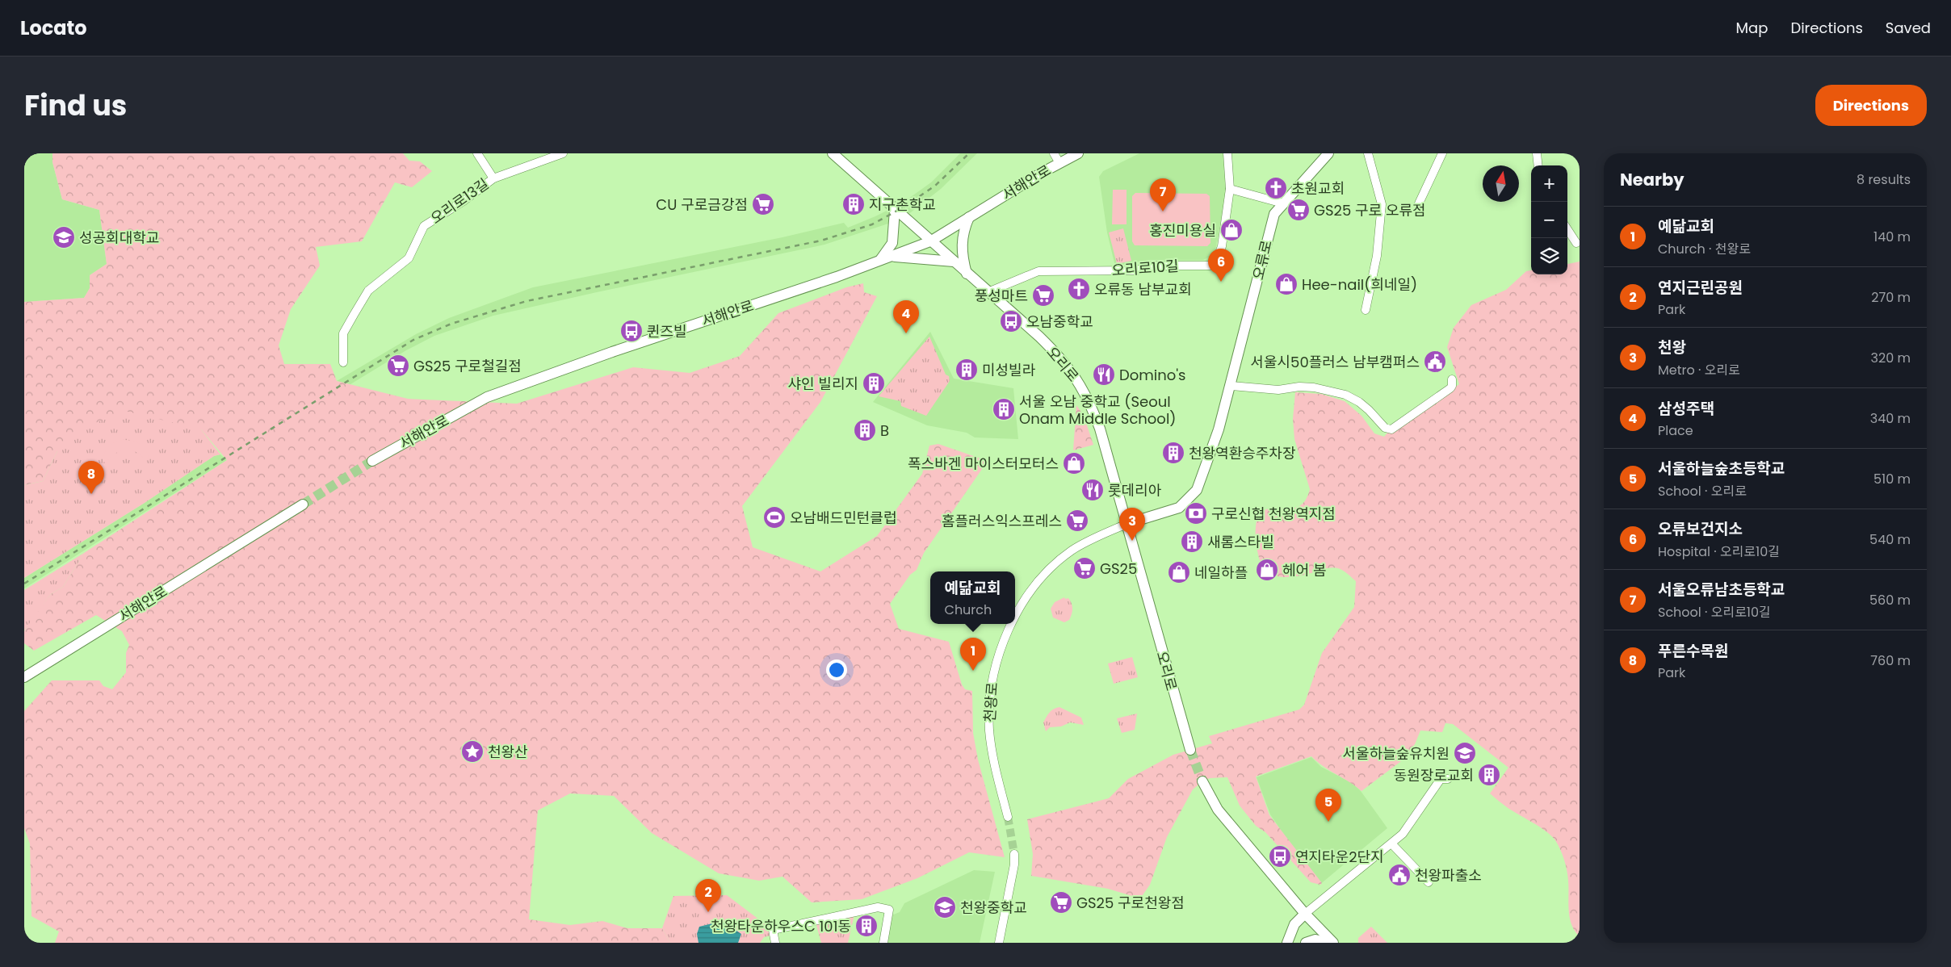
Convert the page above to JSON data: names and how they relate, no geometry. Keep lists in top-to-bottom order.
{
  "streets": {
    "main road": ["서해안로", "오류로", "오리로"],
    "street": ["오리로13길", "오리로10길", "천왕로"]
  },
  "crossings": [
    ["서해안로", "오리로"],
    ["오류로", "오리로"],
    ["오류로", "천왕로"],
    ["오리로10길", "오리로"],
    ["오리로", "천왕로"]
  ],
  "places": {
    "church": ["초원교회", "오류동 남부교회"],
    "supermarket": [
      "CU 구로금강점",
      "GS25 구로 오류점",
      "풍성마트",
      "GS25 구로철길점",
      "홈플러스익스프레스",
      "GS25",
      "GS25 구로천왕점"
    ],
    "building": [
      "지구촌학교",
      "미성빌라",
      "샤인 빌리지",
      "서울 오남 중학교 (Seoul Onam Middle School)",
      "B",
      "천왕역환승주차장",
      "새롬스타빌",
      "동원장로교회",
      "천왕타운하우스C 101동"
    ],
    "shop": [
      "홍진미용실",
      "Hee-nail(희네일)",
      "폭스바겐 마이스터모터스",
      "헤어 봄",
      "네일하플"
    ],
    "school or university": ["성공회대학교", "서울하늘숲유치원", "천왕중학교"],
    "bus stop": ["오남중학교", "퀸즈빌", "연지타운2단지"],
    "public building": ["서울시50플러스 남부캠퍼스", "천왕파출소"],
    "restaurant": ["Domino's", "롯데리아"],
    "bank": ["구로신협 천왕역지점"],
    "sports": ["오남배드민턴클럽"],
    "place": ["천왕산"]
  },
  "north": "top",
  "page": {
    "header": "Locato",
    "nav": ["Map", "Directions", "Saved"],
    "title": "Find us",
    "buttons": "Directions",
    "heading": ["Nearby", "8 results"],
    "map_buttons": ["+", "−"],
    "pins": [
      "7",
      "6",
      "4",
      "8",
      "3",
      "1",
      "5",
      "2"
    ],
    "list": [
      {
        "mark": "1",
        "name": "예닮교회",
        "note": "Church · 천왕로",
        "value": "140 m"
      },
      {
        "mark": "2",
        "name": "연지근린공원",
        "note": "Park",
        "value": "270 m"
      },
      {
        "mark": "3",
        "name": "천왕",
        "note": "Metro · 오리로",
        "value": "320 m"
      },
      {
        "mark": "4",
        "name": "삼성주택",
        "note": "Place",
        "value": "340 m"
      },
      {
        "mark": "5",
        "name": "서울하늘숲초등학교",
        "note": "School · 오리로",
        "value": "510 m"
      },
      {
        "mark": "6",
        "name": "오류보건지소",
        "note": "Hospital · 오리로10길",
        "value": "540 m"
      },
      {
        "mark": "7",
        "name": "서울오류남초등학교",
        "note": "School · 오리로10길",
        "value": "560 m"
      },
      {
        "mark": "8",
        "name": "푸른수목원",
        "note": "Park",
        "value": "760 m"
      }
    ],
    "popup": ["예닮교회", "Church"]
  }
}
